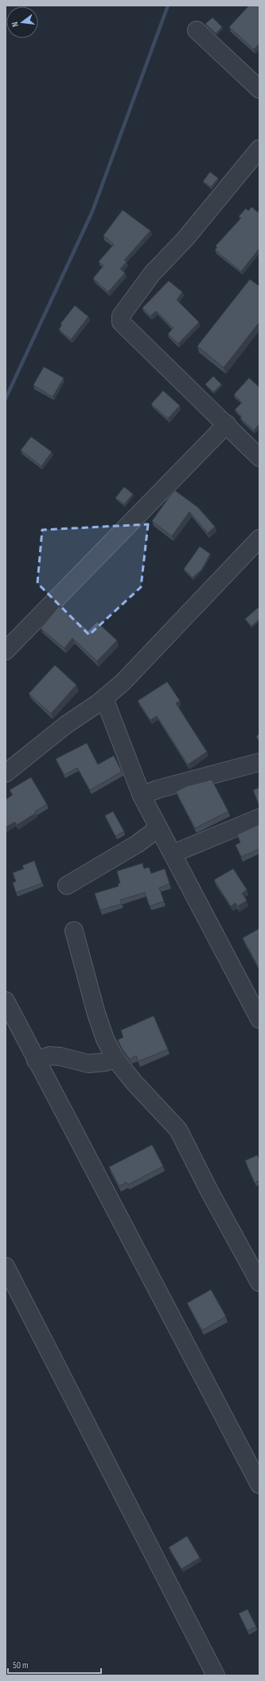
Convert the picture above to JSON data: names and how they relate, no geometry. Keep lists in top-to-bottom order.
{
  "scale_bar": "50 m",
  "north": "left"
}
